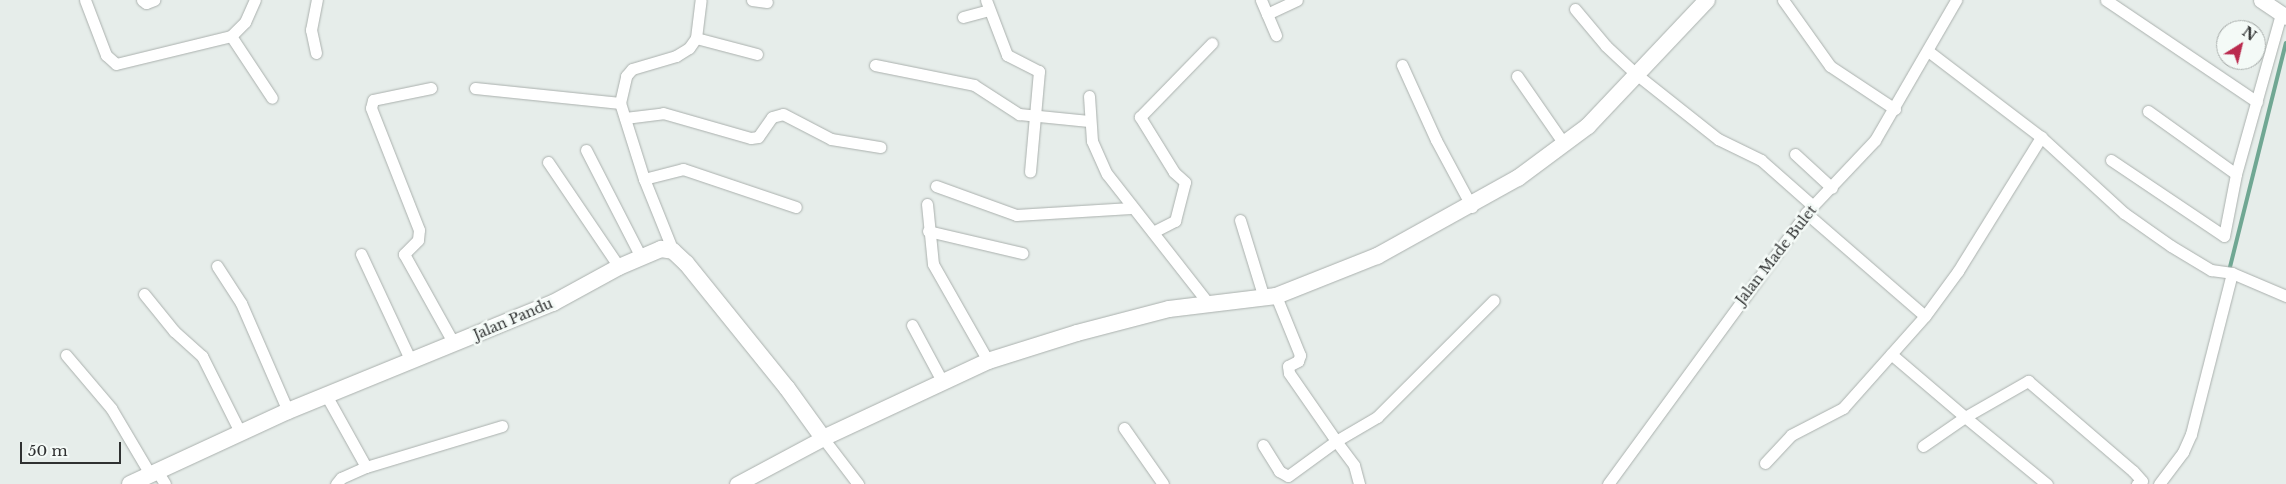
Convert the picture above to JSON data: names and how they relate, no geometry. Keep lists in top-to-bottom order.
{
  "streets": {
    "main road": ["Jalan Pandu"],
    "street": ["Jalan Made Bulet"]
  },
  "scale_bar": "50 m",
  "north": "top right"
}
